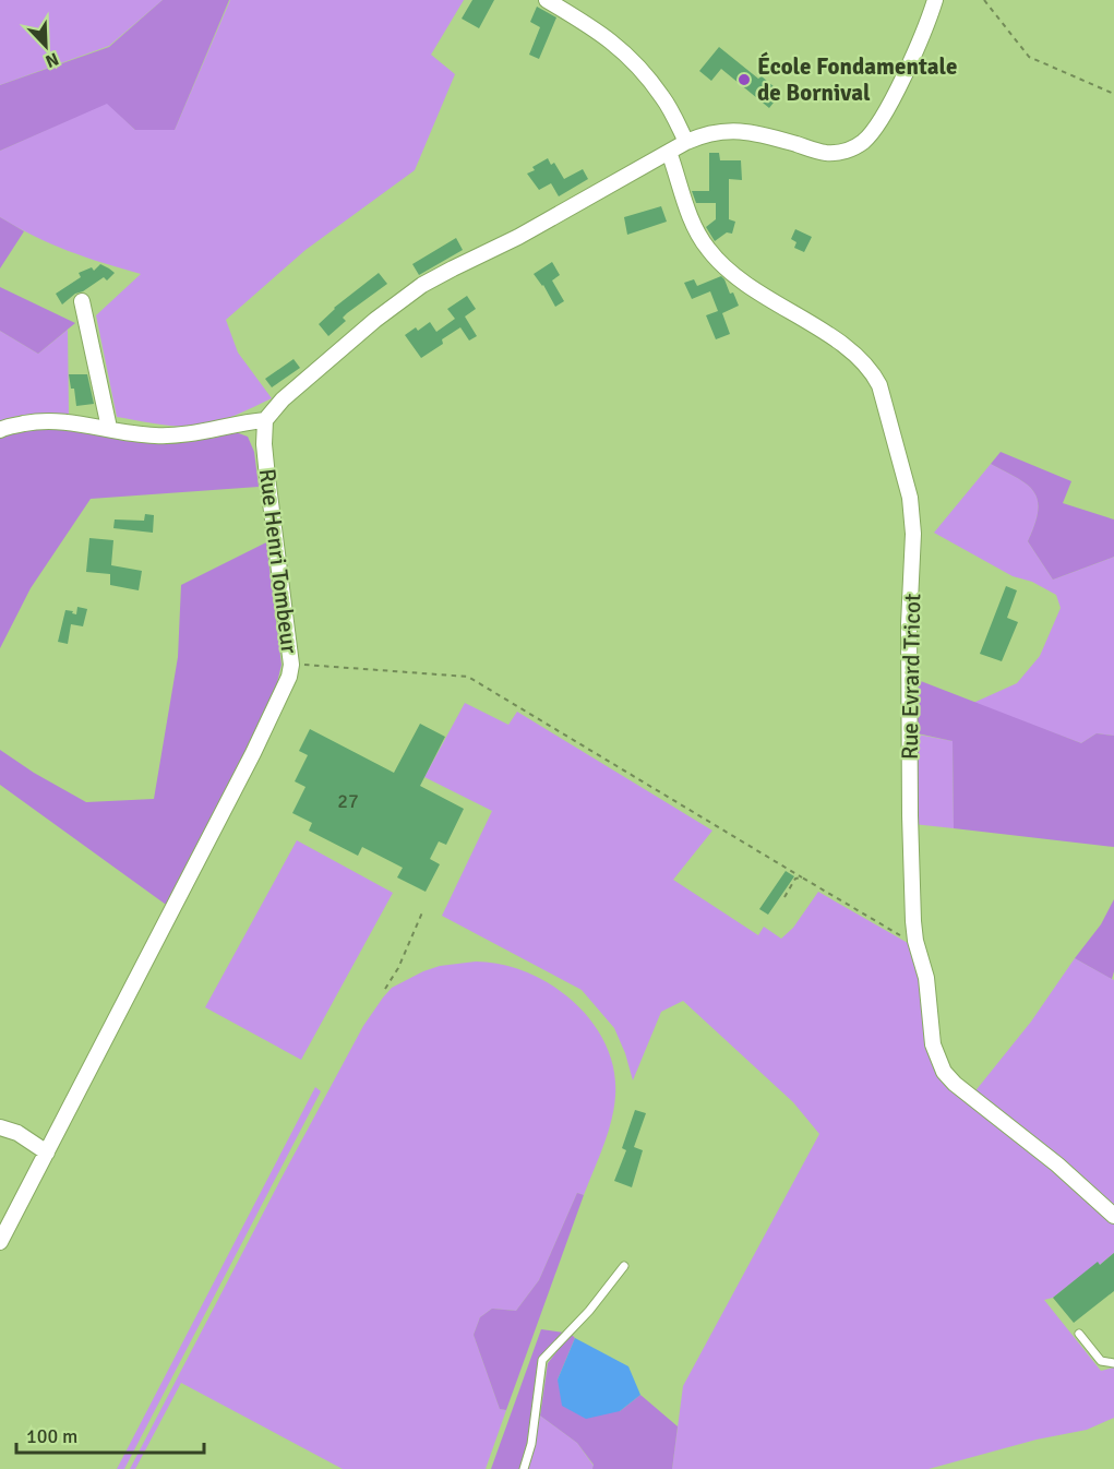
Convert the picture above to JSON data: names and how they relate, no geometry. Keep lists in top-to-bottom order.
{
  "streets": {
    "street": ["Rue Henri Tombeur", "Rue Evrard Tricot"]
  },
  "places": ["École Fondamentale de Bornival"],
  "house_numbers": ["27"],
  "scale_bar": "100 m",
  "north": "bottom right"
}
